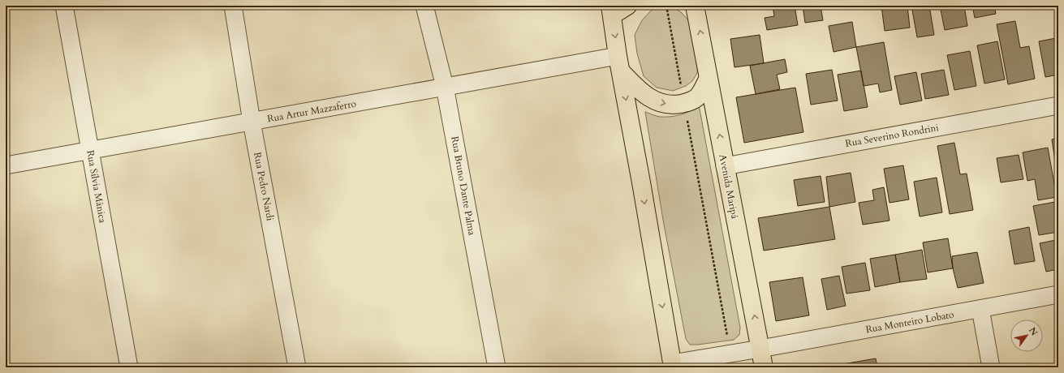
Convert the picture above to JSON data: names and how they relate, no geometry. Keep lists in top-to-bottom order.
{
  "streets": {
    "main road": ["Avenida Maripá"],
    "street": [
      "Rua Artur Mazzaferro",
      "Rua Severino Rondrini",
      "Rua Bruno Dante Palma",
      "Rua Sílvia Mânica",
      "Rua Pedro Nardi",
      "Rua Monteiro Lobato"
    ]
  },
  "crossings": [
    ["Rua Artur Mazzaferro", "Rua Bruno Dante Palma"],
    ["Rua Artur Mazzaferro", "Rua Sílvia Mânica"],
    ["Rua Artur Mazzaferro", "Rua Pedro Nardi"],
    ["Rua Severino Rondrini", "Avenida Maripá"],
    ["Avenida Maripá", "Rua Monteiro Lobato"]
  ],
  "north": "top right"
}
